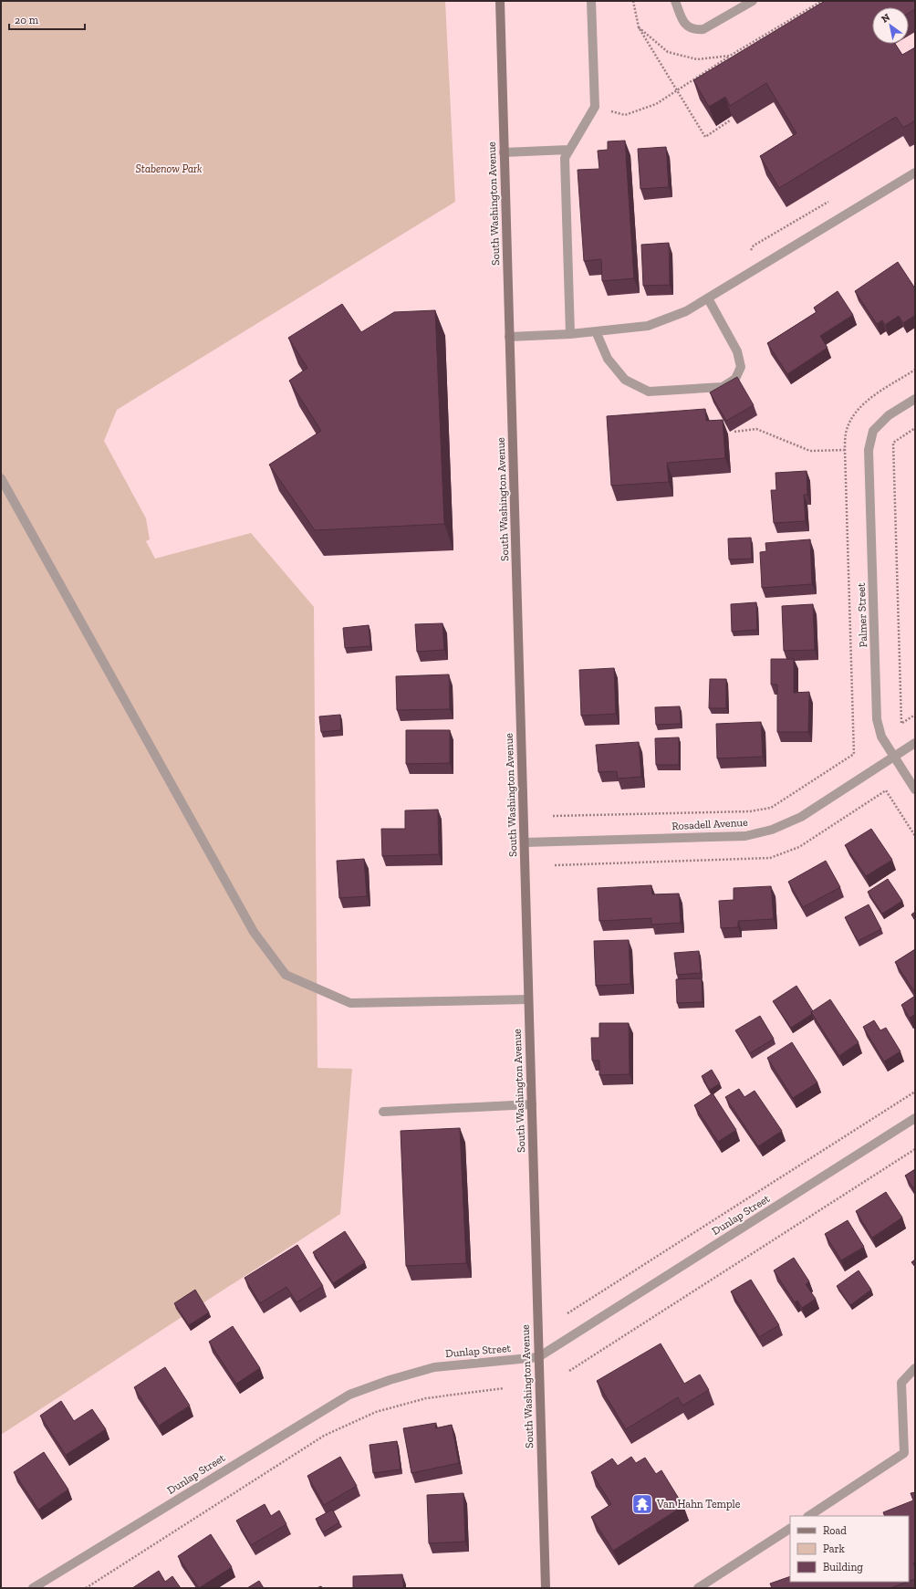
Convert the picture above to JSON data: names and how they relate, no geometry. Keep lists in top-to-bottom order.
{
  "streets": {
    "street": [
      "South Washington Avenue",
      "Palmer Street",
      "Rosadell Avenue",
      "Dunlap Street"
    ]
  },
  "crossings": [
    ["South Washington Avenue", "Rosadell Avenue"],
    ["South Washington Avenue", "Dunlap Street"],
    ["Palmer Street", "Rosadell Avenue"]
  ],
  "parks": ["Stabenow Park"],
  "places": {
    "temple": ["Van Hahn Temple"]
  },
  "legend": ["Road", "Park", "Building"],
  "scale_bar": "20 m",
  "north": "top left"
}
